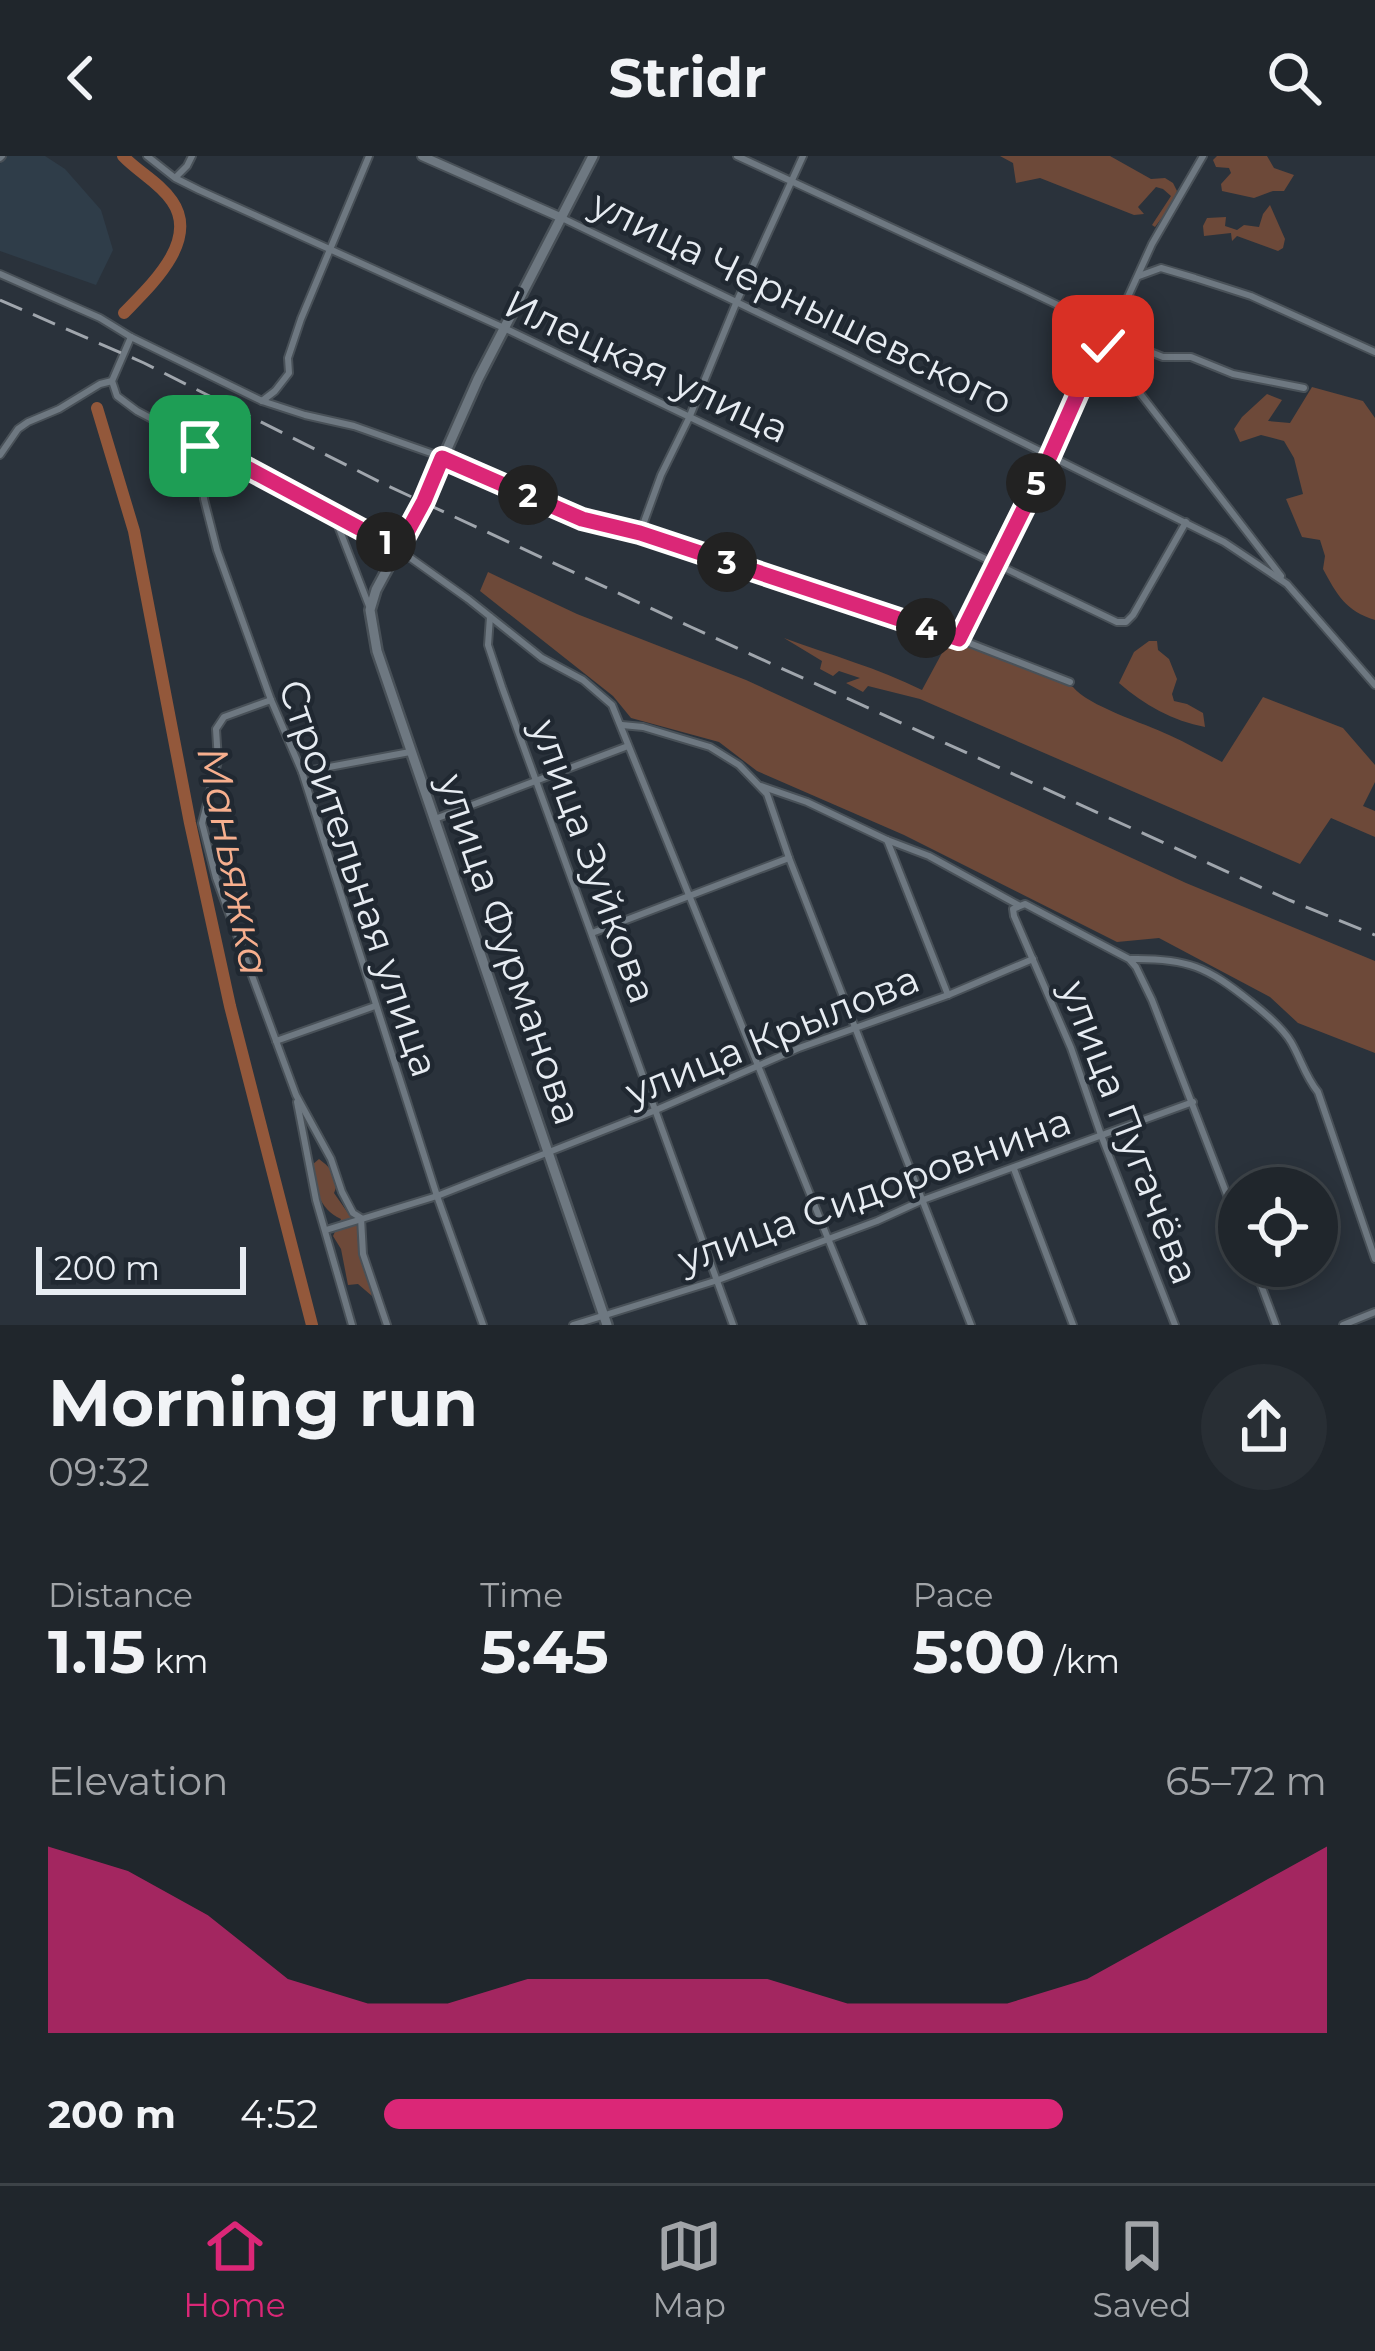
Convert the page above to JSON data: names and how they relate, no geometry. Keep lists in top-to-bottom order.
{
  "streets": {
    "main road": ["улица Фурманова"],
    "street": [
      "улица Чернышевского",
      "Илецкая улица",
      "улица Зуйкова",
      "Строительная улица",
      "улица Крылова",
      "улица Пугачёва",
      "улица Сидоровнина"
    ]
  },
  "crossings": [
    ["улица Чернышевского", "Илецкая улица"],
    ["улица Чернышевского", "улица Фурманова"],
    ["Илецкая улица", "улица Фурманова"],
    ["улица Зуйкова", "улица Крылова"],
    ["улица Зуйкова", "улица Сидоровнина"],
    ["Строительная улица", "улица Крылова"],
    ["улица Фурманова", "улица Крылова"],
    ["улица Фурманова", "улица Сидоровнина"],
    ["улица Крылова", "улица Пугачёва"],
    ["улица Пугачёва", "улица Сидоровнина"]
  ],
  "water": ["Маньяжка"],
  "scale_bar": "200 m",
  "page": {
    "header": "Stridr",
    "pins": [
      "5",
      "2",
      "1",
      "3",
      "4"
    ],
    "scale": "200 m",
    "heading": ["Morning run", "09:32"],
    "stats": [
      ["Distance", "1.15 km"],
      ["Time", "5:45"],
      ["Pace", "5:00 /km"]
    ],
    "chart": ["Elevation", "65–72 m"],
    "list": [
      {
        "name": "200 m",
        "note": "4:52"
      }
    ],
    "tabs": ["Home", "Map", "Saved"]
  }
}
